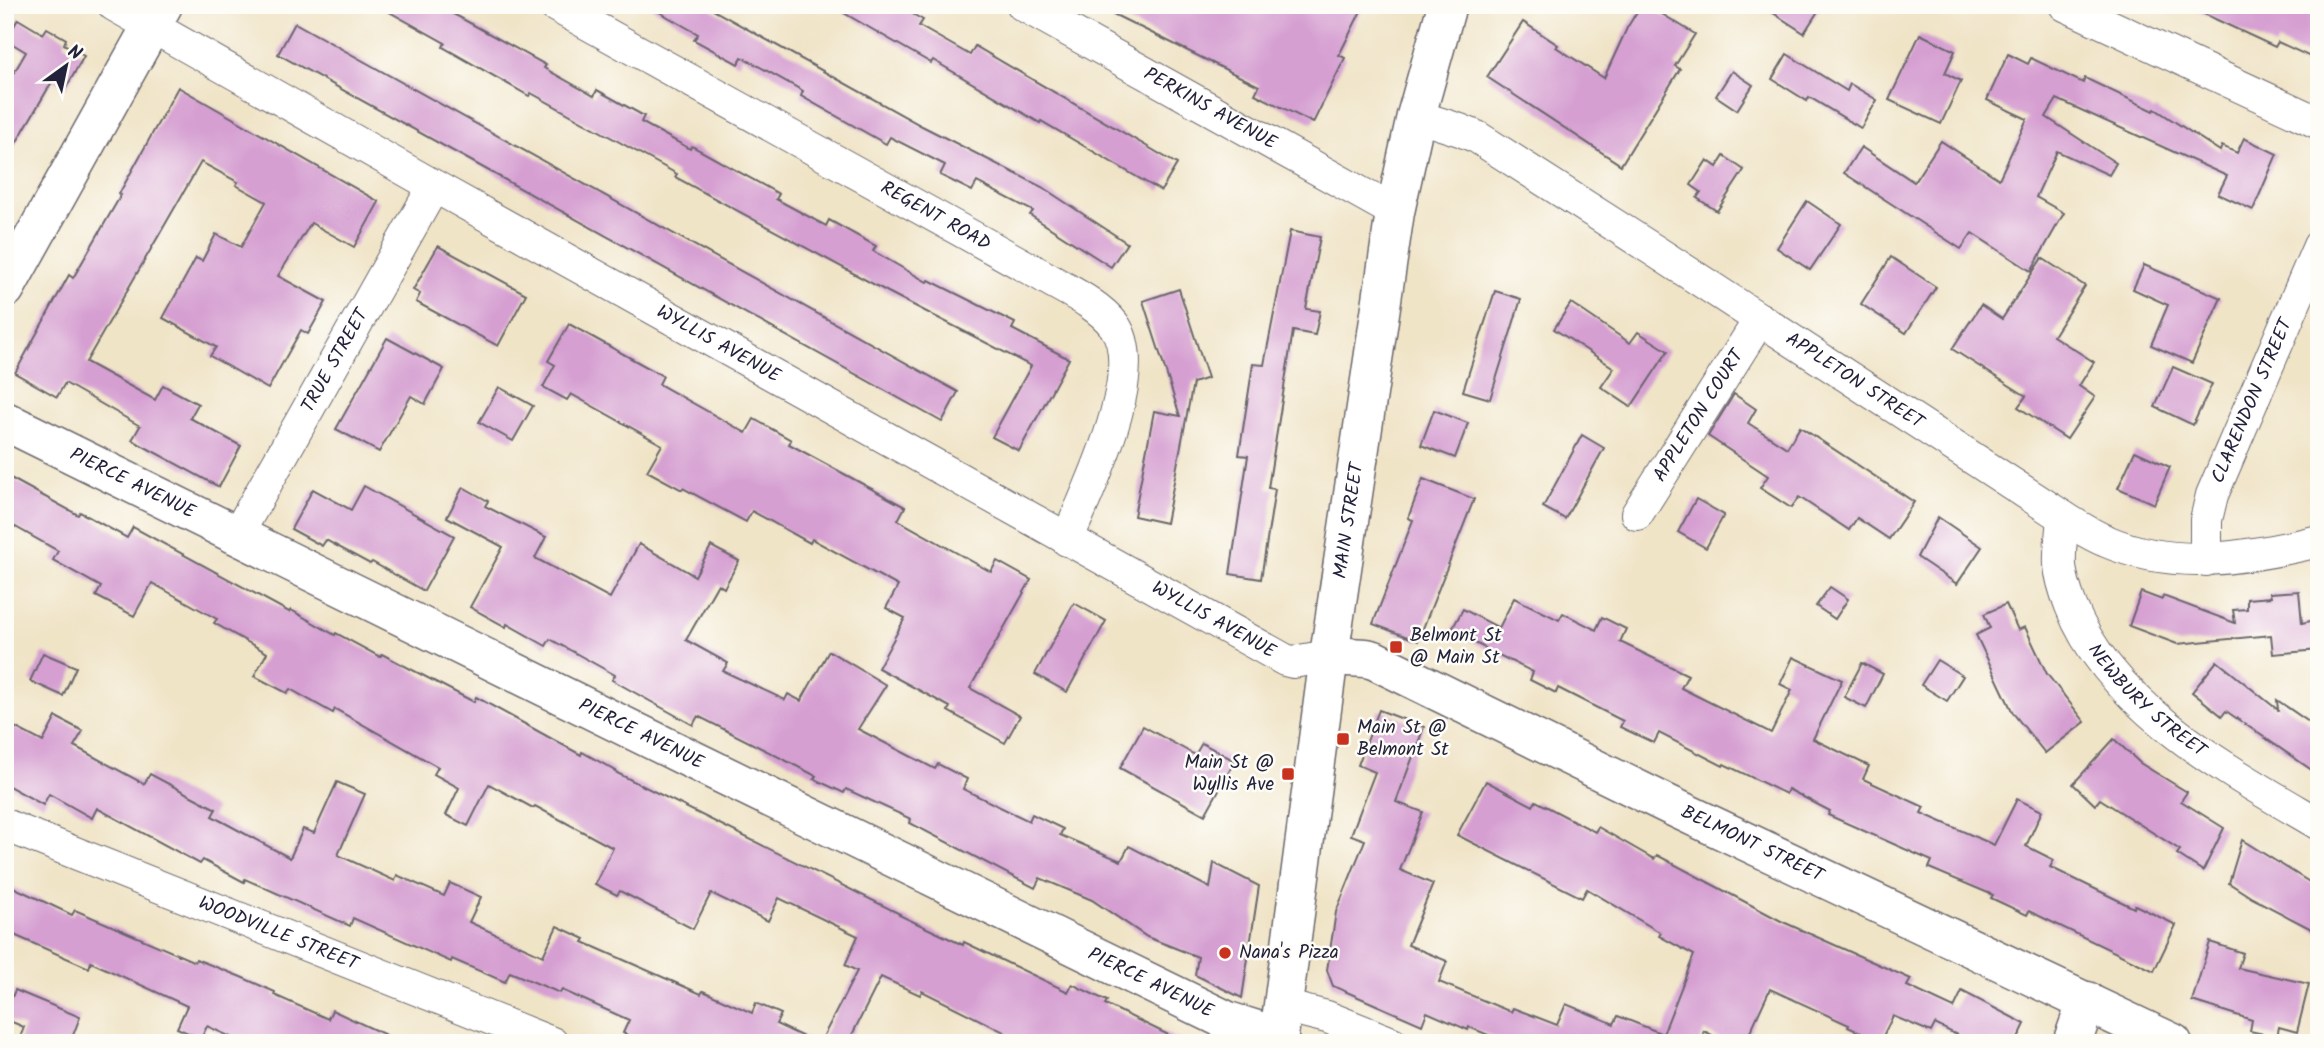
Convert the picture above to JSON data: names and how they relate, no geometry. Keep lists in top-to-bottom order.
{
  "streets": {
    "street": [
      "PERKINS AVENUE",
      "REGENT ROAD",
      "WYLLIS AVENUE",
      "TRUE STREET",
      "APPLETON STREET",
      "CLARENDON STREET",
      "APPLETON COURT",
      "PIERCE AVENUE",
      "MAIN STREET",
      "NEWBURY STREET",
      "BELMONT STREET",
      "WOODVILLE STREET"
    ]
  },
  "crossings": [
    ["PERKINS AVENUE", "MAIN STREET"],
    ["REGENT ROAD", "WYLLIS AVENUE"],
    ["WYLLIS AVENUE", "TRUE STREET"],
    ["WYLLIS AVENUE", "MAIN STREET"],
    ["WYLLIS AVENUE", "BELMONT STREET"],
    ["TRUE STREET", "PIERCE AVENUE"],
    ["APPLETON STREET", "CLARENDON STREET"],
    ["APPLETON STREET", "APPLETON COURT"],
    ["APPLETON STREET", "MAIN STREET"],
    ["APPLETON STREET", "NEWBURY STREET"],
    ["PIERCE AVENUE", "MAIN STREET"],
    ["MAIN STREET", "BELMONT STREET"]
  ],
  "places": {
    "transit": ["Belmont St @ Main St", "Main St @ Belmont St", "Main St @ Wyllis Ave"],
    "other": ["Nana's Pizza"]
  },
  "north": "top right"
}
